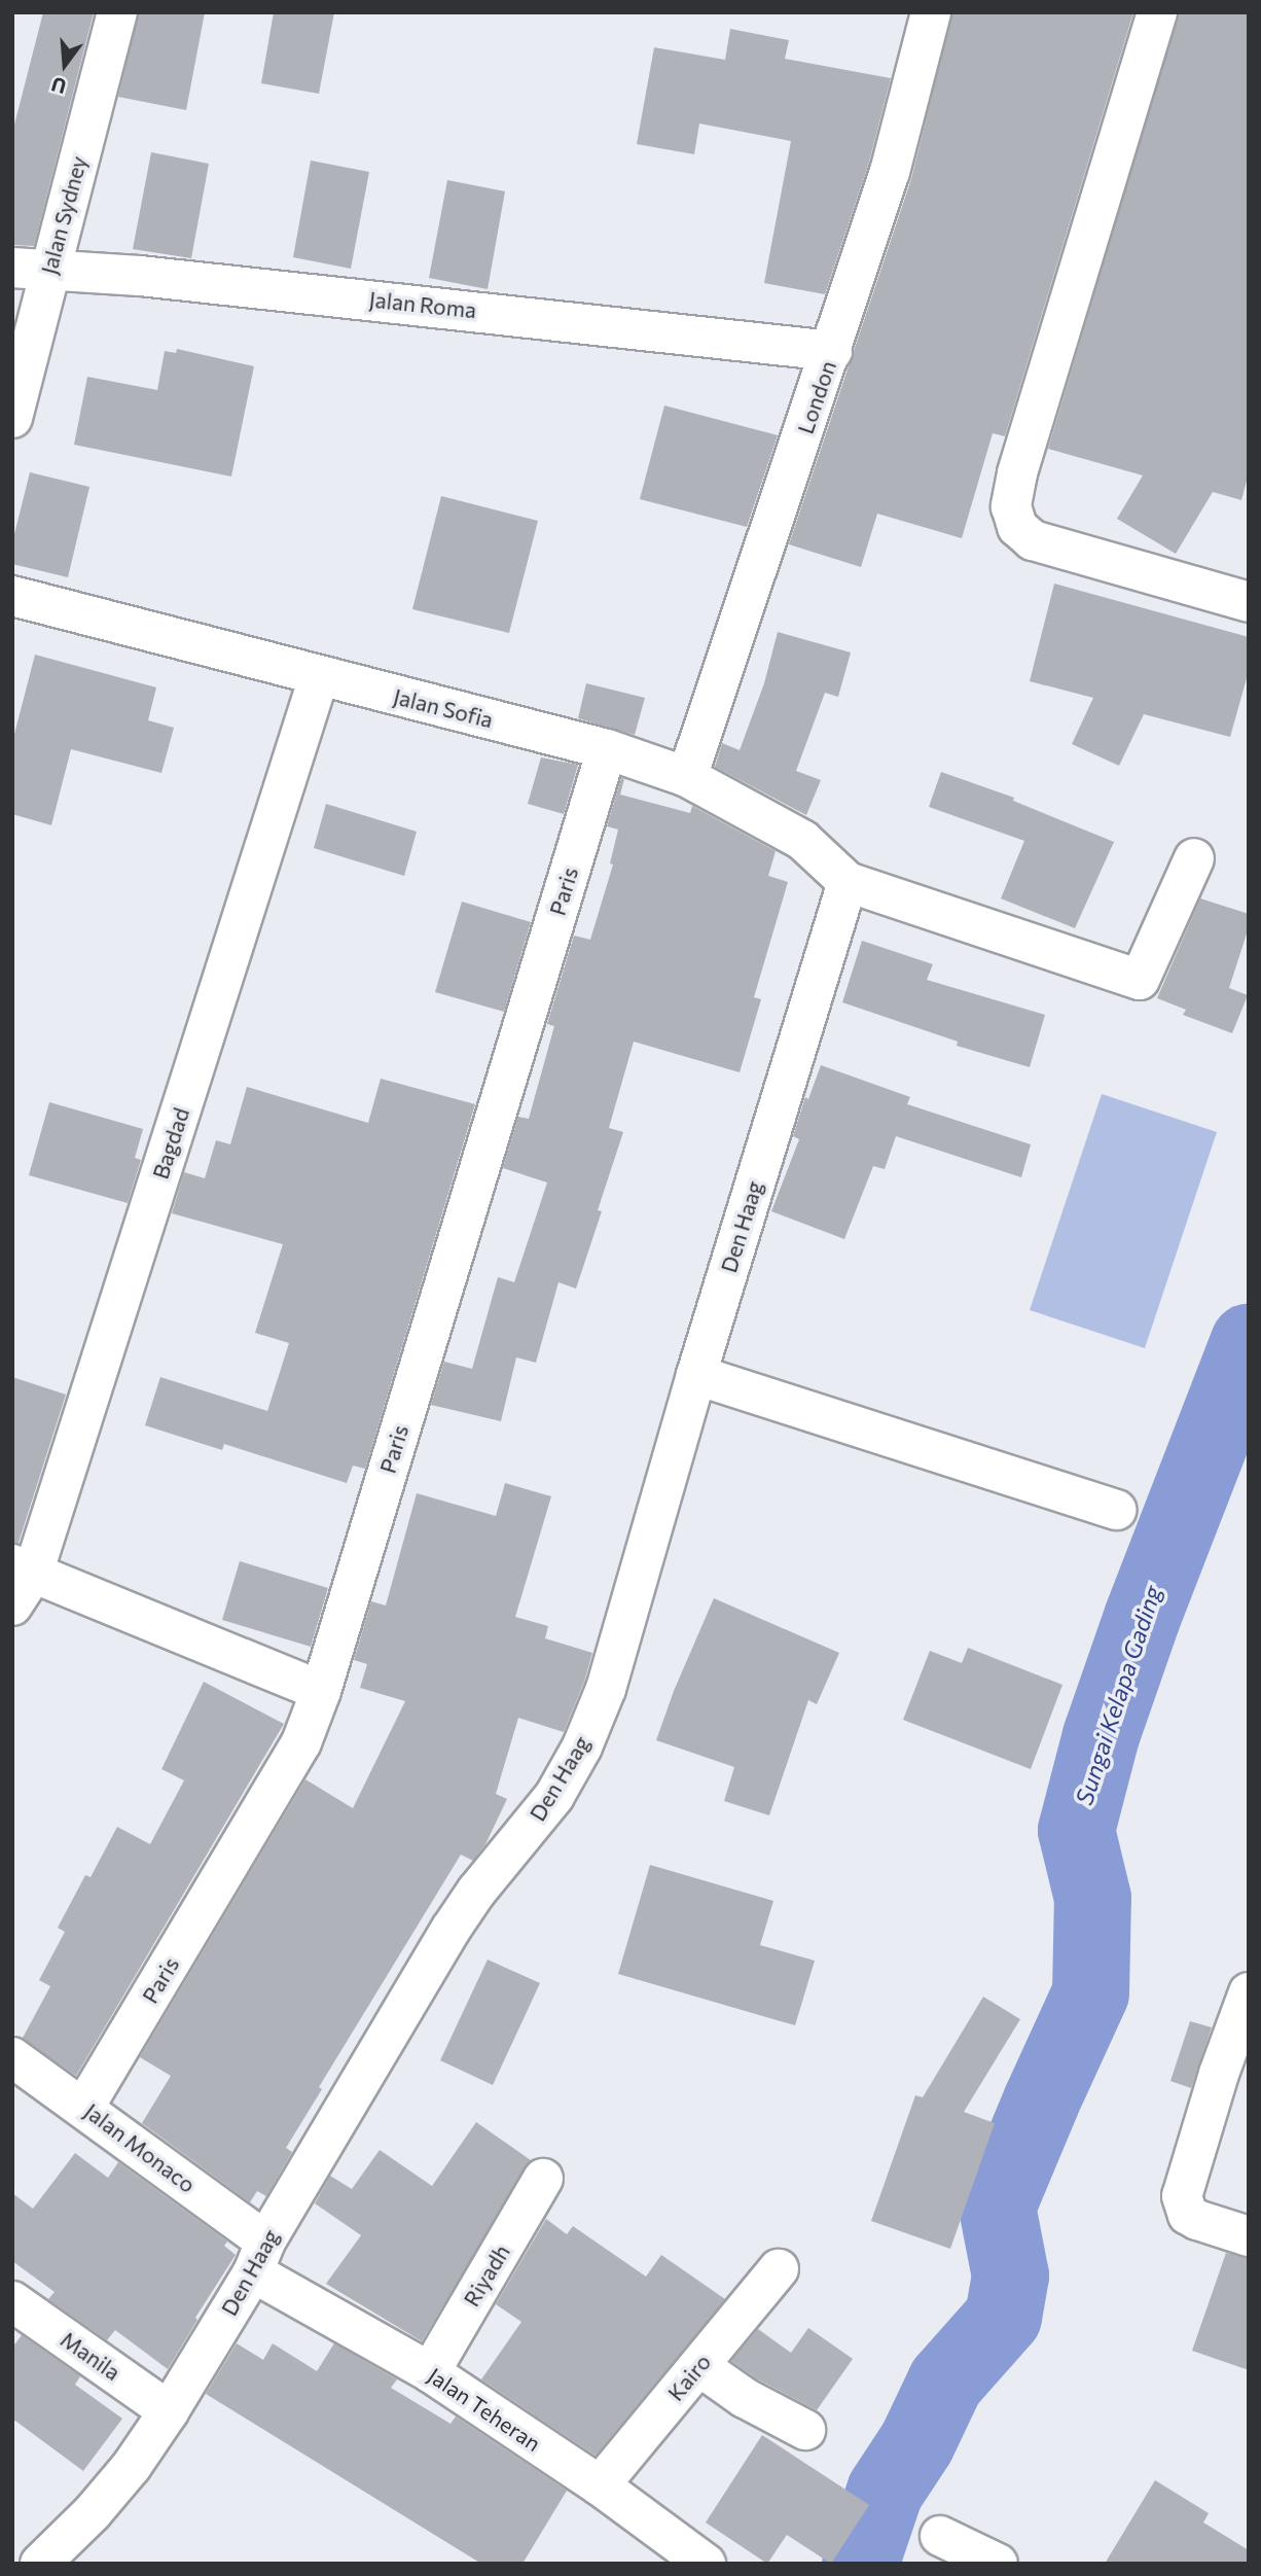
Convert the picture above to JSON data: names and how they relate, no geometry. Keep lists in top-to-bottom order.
{
  "streets": {
    "street": [
      "Jalan Sydney",
      "Jalan Roma",
      "London",
      "Jalan Sofia",
      "Paris",
      "Bagdad",
      "Den Haag",
      "Jalan Monaco",
      "Riyadh",
      "Manila",
      "Kairo",
      "Jalan Teheran"
    ]
  },
  "crossings": [
    ["Jalan Sydney", "Jalan Roma"],
    ["Jalan Roma", "London"],
    ["London", "Jalan Sofia"],
    ["Jalan Sofia", "Paris"],
    ["Jalan Sofia", "Bagdad"],
    ["Jalan Sofia", "Den Haag"],
    ["Paris", "Jalan Monaco"],
    ["Den Haag", "Jalan Monaco"],
    ["Den Haag", "Manila"],
    ["Den Haag", "Jalan Teheran"],
    ["Jalan Monaco", "Jalan Teheran"],
    ["Riyadh", "Jalan Teheran"],
    ["Kairo", "Jalan Teheran"]
  ],
  "water": ["Sungai Kelapa Gading"],
  "north": "bottom"
}
